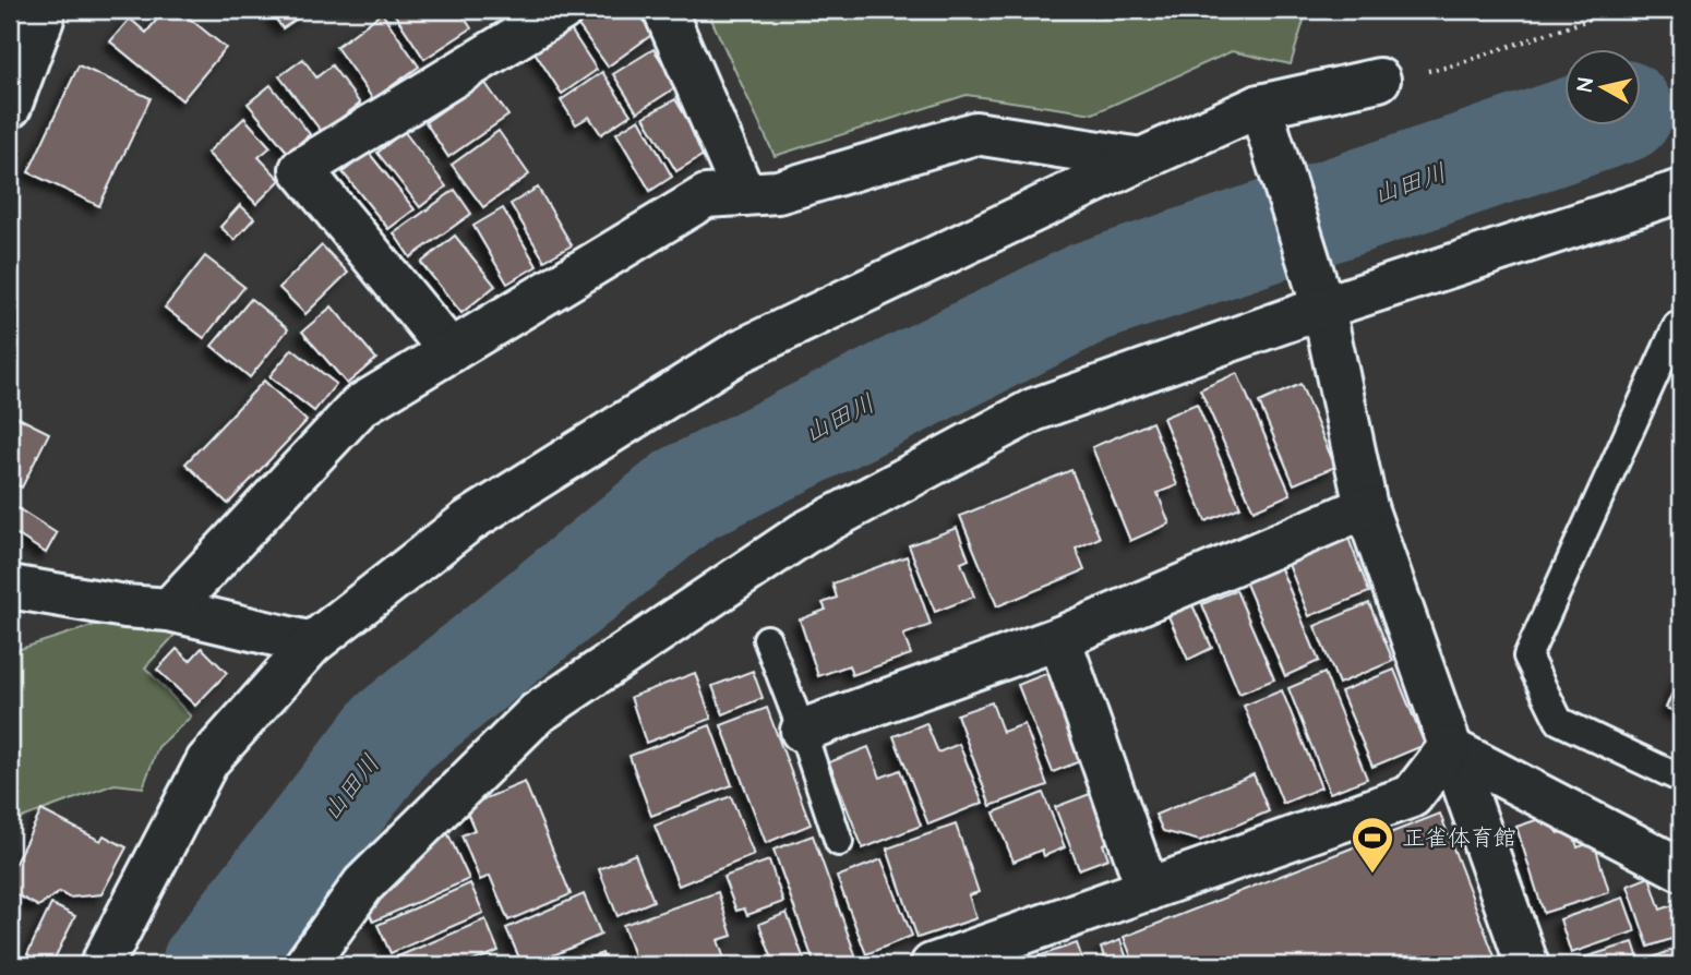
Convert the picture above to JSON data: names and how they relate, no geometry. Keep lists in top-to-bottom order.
{
  "water": ["山田川"],
  "places": {
    "sports": ["正雀体育館"]
  },
  "north": "left"
}
